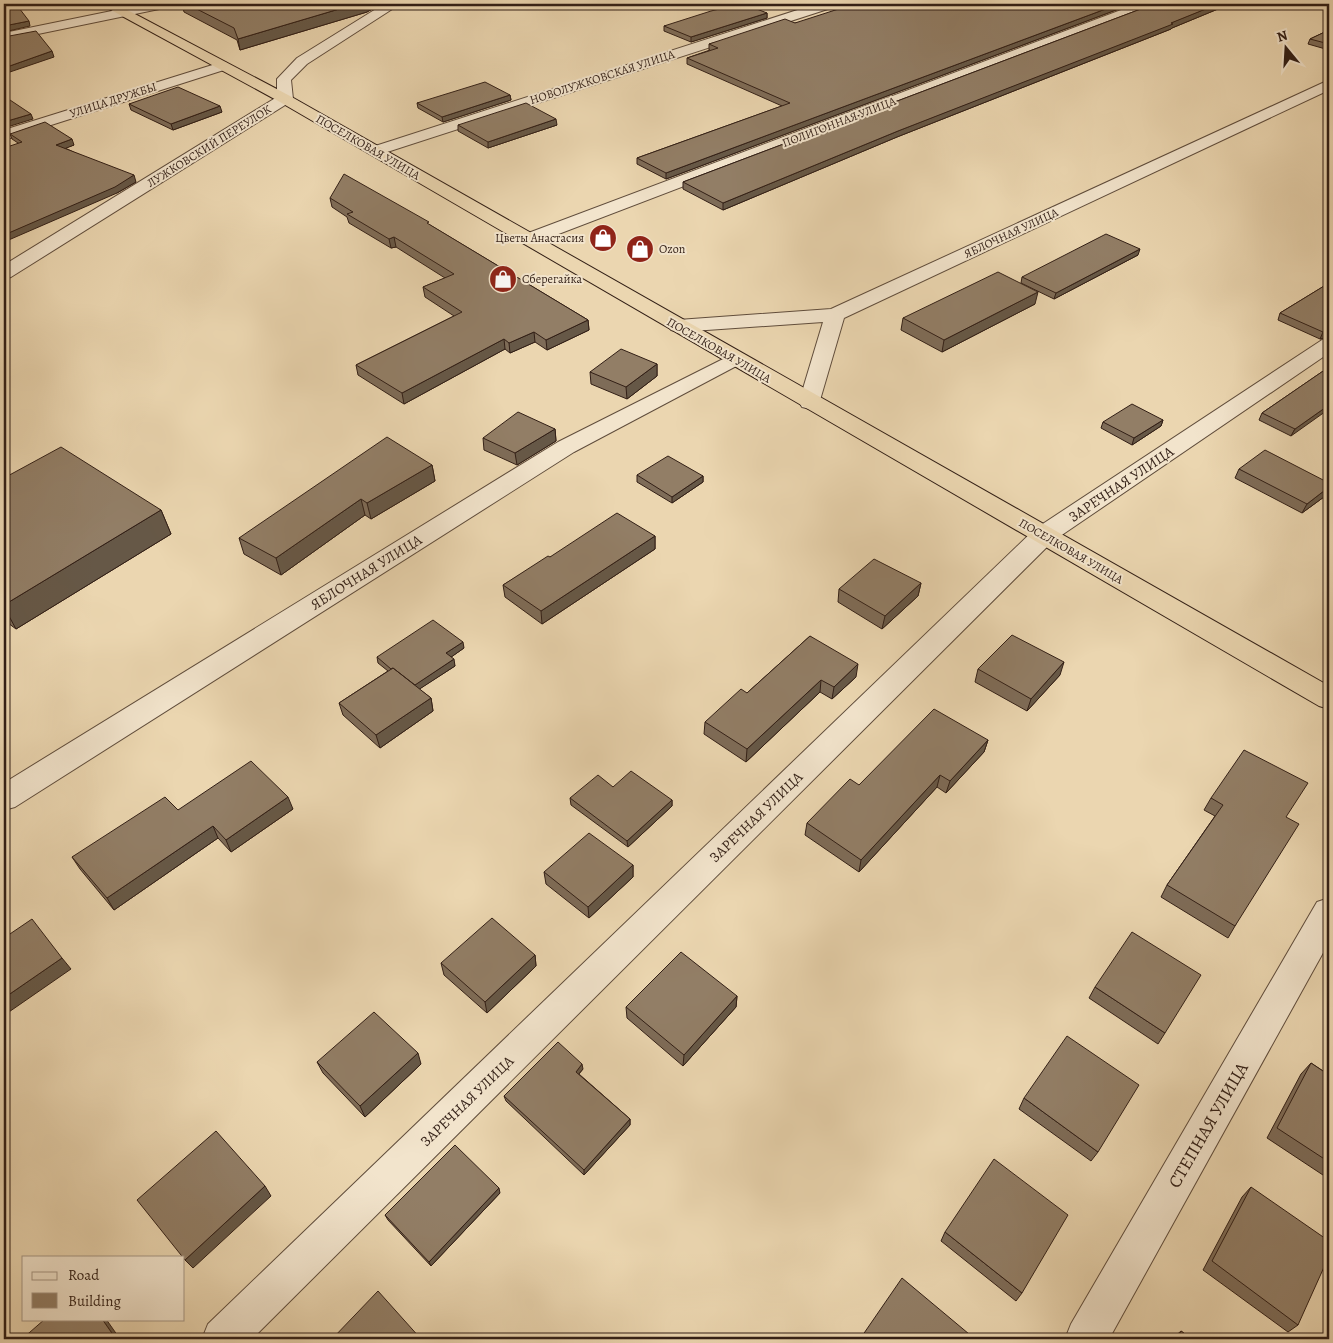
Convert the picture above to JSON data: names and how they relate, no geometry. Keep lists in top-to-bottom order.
{
  "streets": {
    "highway": ["ПОСЕЛКОВАЯ УЛИЦА"],
    "street": [
      "НОВОЛУЖКОВСКАЯ УЛИЦА",
      "УЛИЦА ДРУЖБЫ",
      "ПОЛИГОННАЯ УЛИЦА",
      "ЛУЖКОВСКИЙ ПЕРЕУЛОК",
      "ЯБЛОЧНАЯ УЛИЦА",
      "ЗАРЕЧНАЯ УЛИЦА",
      "СТЕПНАЯ УЛИЦА"
    ]
  },
  "crossings": [
    ["НОВОЛУЖКОВСКАЯ УЛИЦА", "ПОСЕЛКОВАЯ УЛИЦА"],
    ["УЛИЦА ДРУЖБЫ", "ПОСЕЛКОВАЯ УЛИЦА"],
    ["ПОЛИГОННАЯ УЛИЦА", "ПОСЕЛКОВАЯ УЛИЦА"],
    ["ЛУЖКОВСКИЙ ПЕРЕУЛОК", "ПОСЕЛКОВАЯ УЛИЦА"],
    ["ПОСЕЛКОВАЯ УЛИЦА", "ЯБЛОЧНАЯ УЛИЦА"],
    ["ПОСЕЛКОВАЯ УЛИЦА", "ЗАРЕЧНАЯ УЛИЦА"]
  ],
  "places": {
    "shop": ["Цветы Анастасия", "Ozon", "Сберегайка"]
  },
  "legend": ["Road", "Building"],
  "north": "top"
}
